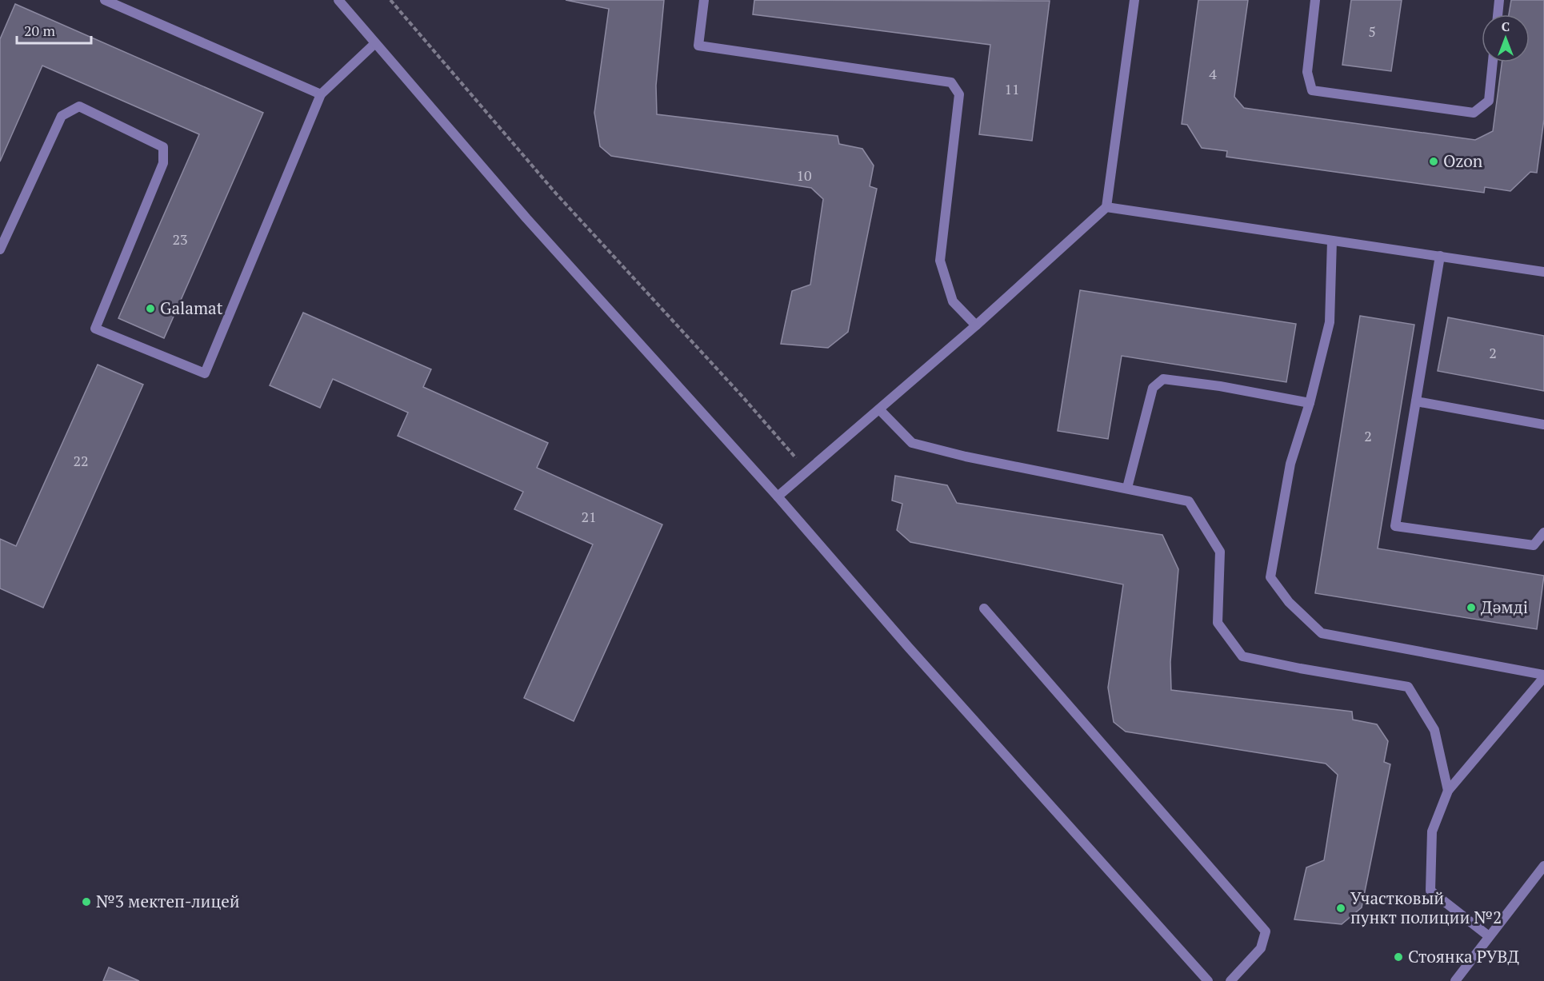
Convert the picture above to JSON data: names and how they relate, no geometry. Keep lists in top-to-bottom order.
{
  "places": [
    "Ozon",
    "Galamat",
    "Дәмді",
    "№3 мектеп-лицей",
    "Участковый пункт полиции №2",
    "Стоянка РУВД"
  ],
  "house_numbers": [
    "5",
    "4",
    "11",
    "10",
    "23",
    "2",
    "2",
    "22",
    "21"
  ],
  "scale_bar": "20 m",
  "north": "top"
}
